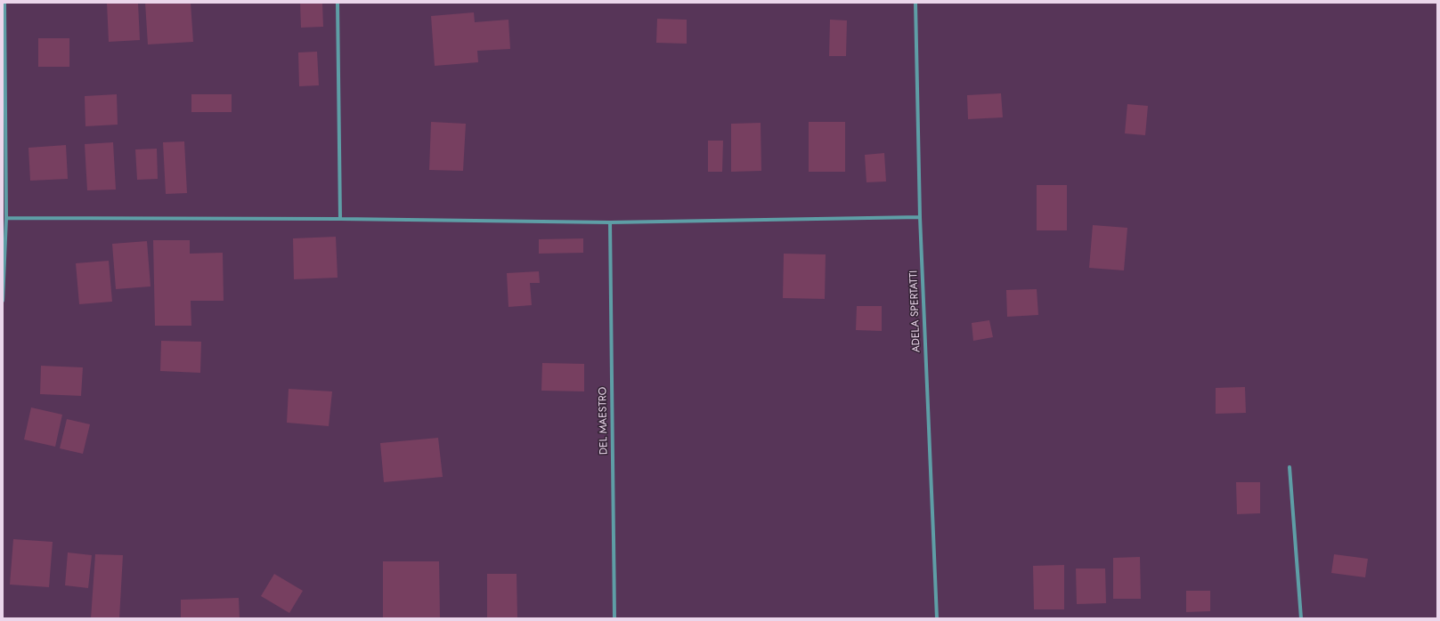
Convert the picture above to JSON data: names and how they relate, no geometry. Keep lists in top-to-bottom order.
{
  "streets": {
    "street": ["ADELA SPERTATTI", "DEL MAESTRO"]
  }
}
